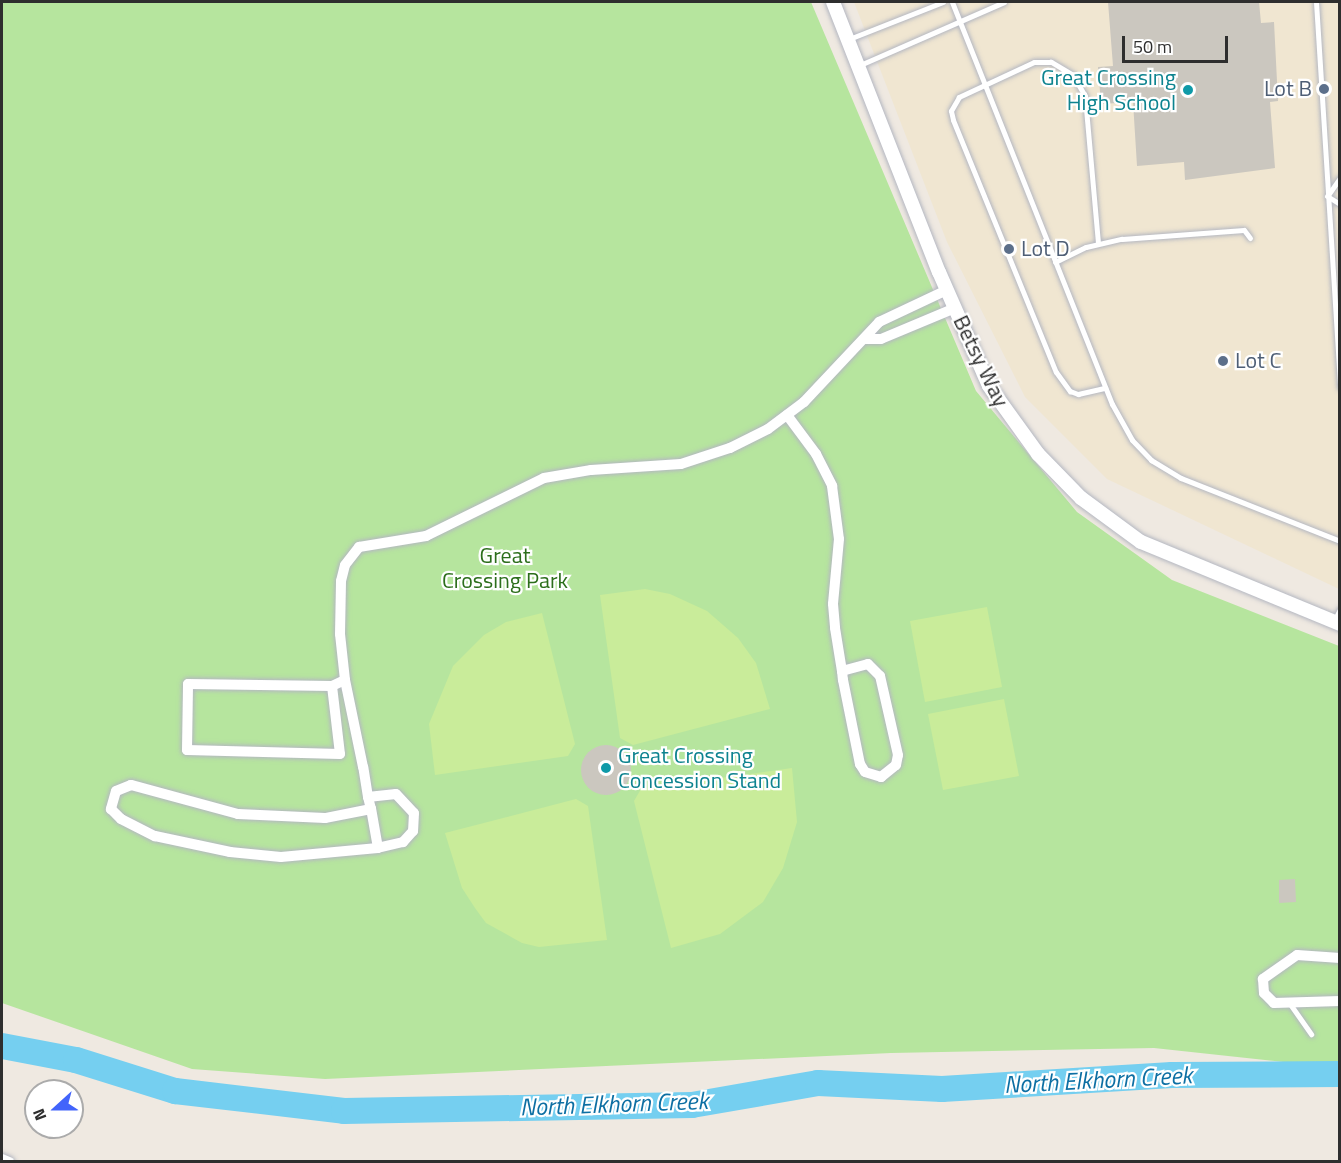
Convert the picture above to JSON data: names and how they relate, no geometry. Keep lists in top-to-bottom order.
{
  "streets": {
    "street": ["Betsy Way"]
  },
  "water": ["North Elkhorn Creek"],
  "parks": ["Great Crossing Park"],
  "places": [
    "Lot B",
    "Great Crossing High School",
    "Lot D",
    "Lot C",
    "Great Crossing Concession Stand"
  ],
  "scale_bar": "50 m",
  "north": "left"
}
